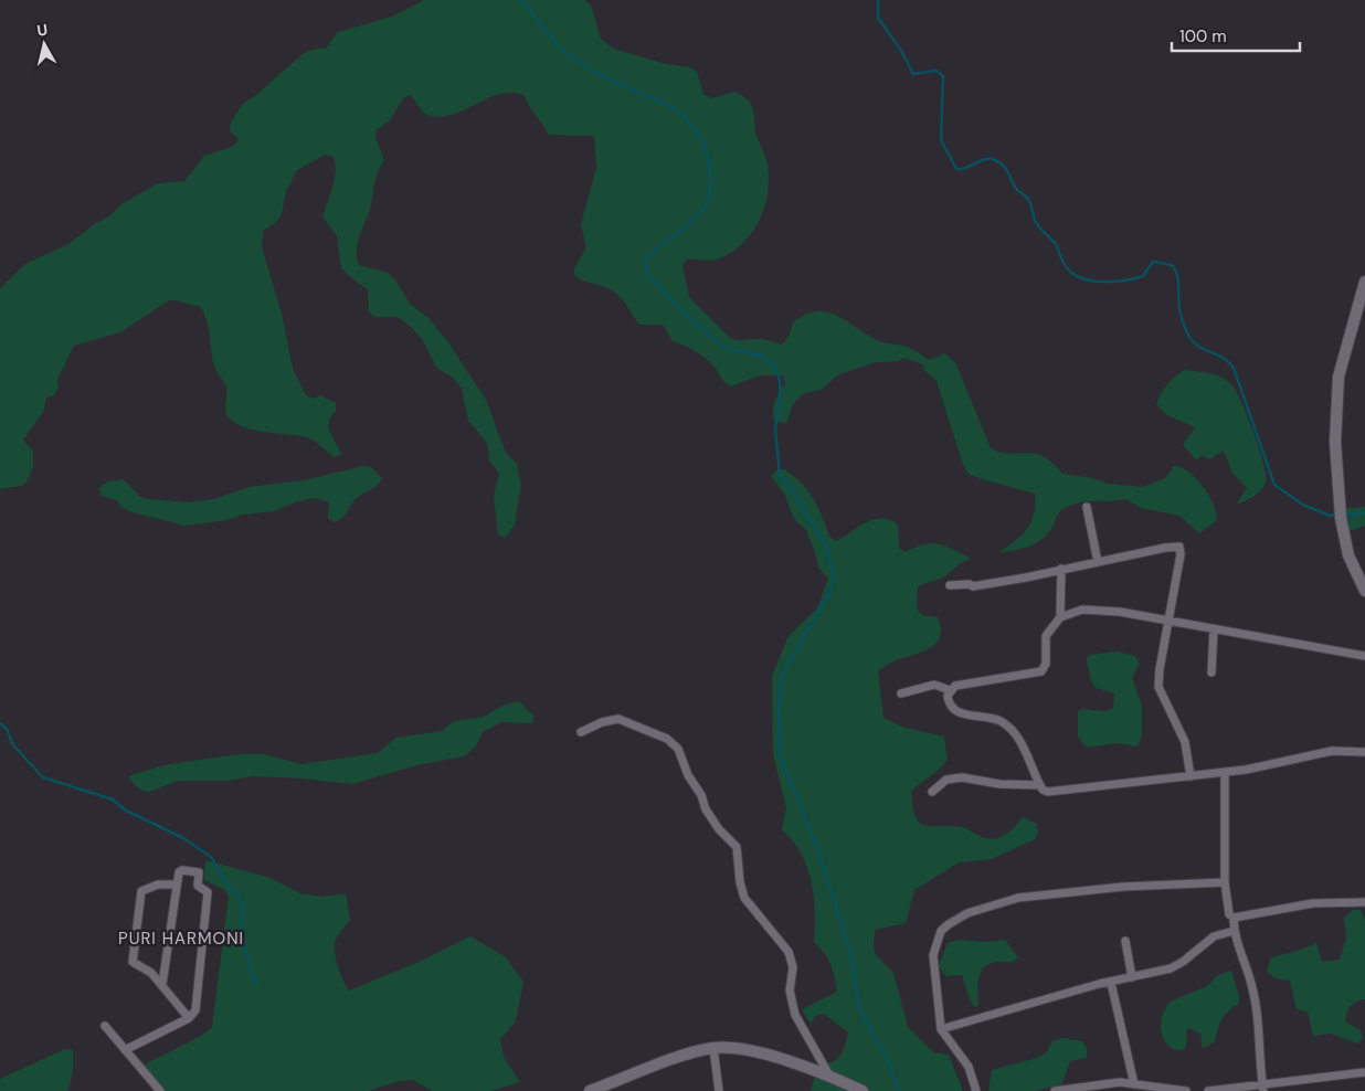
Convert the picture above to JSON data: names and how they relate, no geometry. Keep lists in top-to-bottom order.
{
  "districts": ["PURI HARMONI"],
  "scale_bar": "100 m",
  "north": "top"
}
